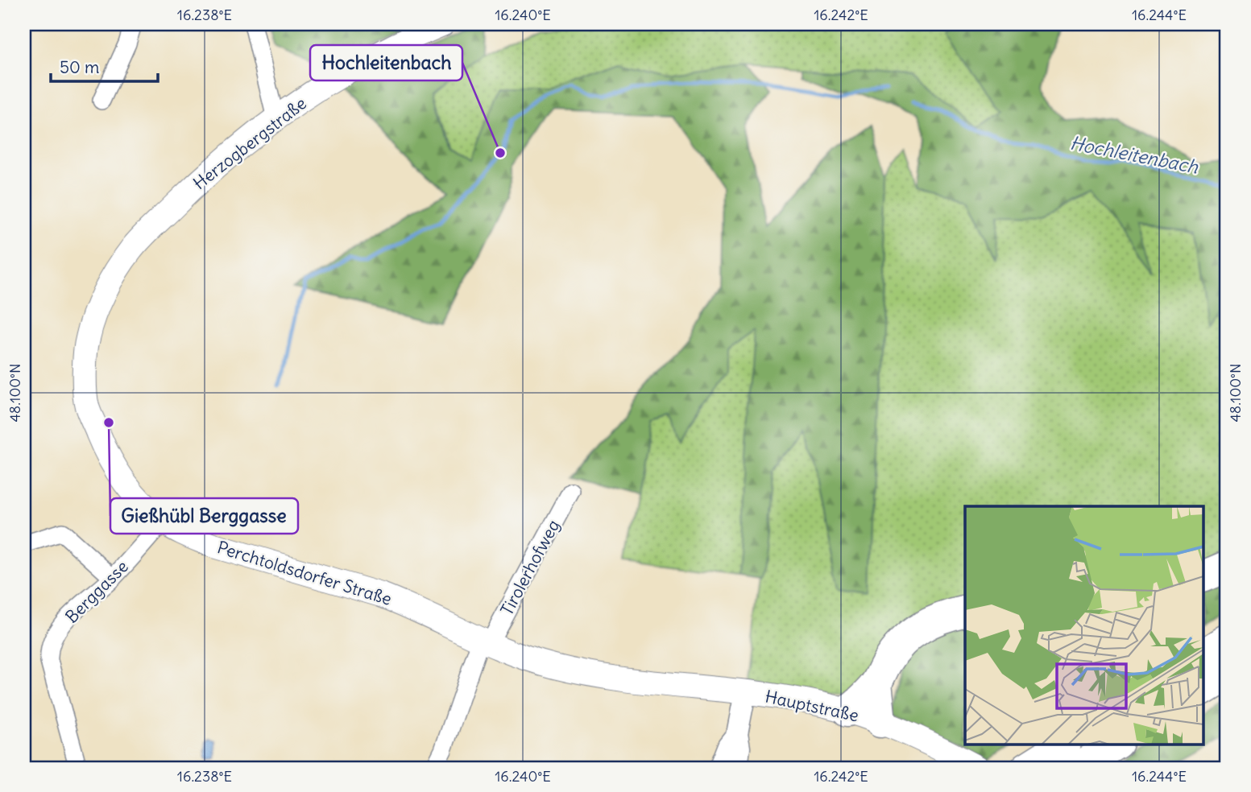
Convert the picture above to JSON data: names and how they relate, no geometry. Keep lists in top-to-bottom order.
{
  "streets": {
    "main road": ["Herzogbergstraße", "Perchtoldsdorfer Straße", "Hauptstraße"],
    "street": ["Tirolerhofweg", "Berggasse"]
  },
  "crossings": [
    ["Herzogbergstraße", "Perchtoldsdorfer Straße"],
    ["Tirolerhofweg", "Perchtoldsdorfer Straße"],
    ["Perchtoldsdorfer Straße", "Berggasse"],
    ["Perchtoldsdorfer Straße", "Hauptstraße"]
  ],
  "water": ["Hochleitenbach"],
  "places": ["Hochleitenbach", "Gießhübl Berggasse"],
  "scale_bar": "50 m",
  "coordinates": [
    "16.238°E",
    "16.240°E",
    "16.242°E",
    "16.244°E",
    "48.100°N"
  ]
}
